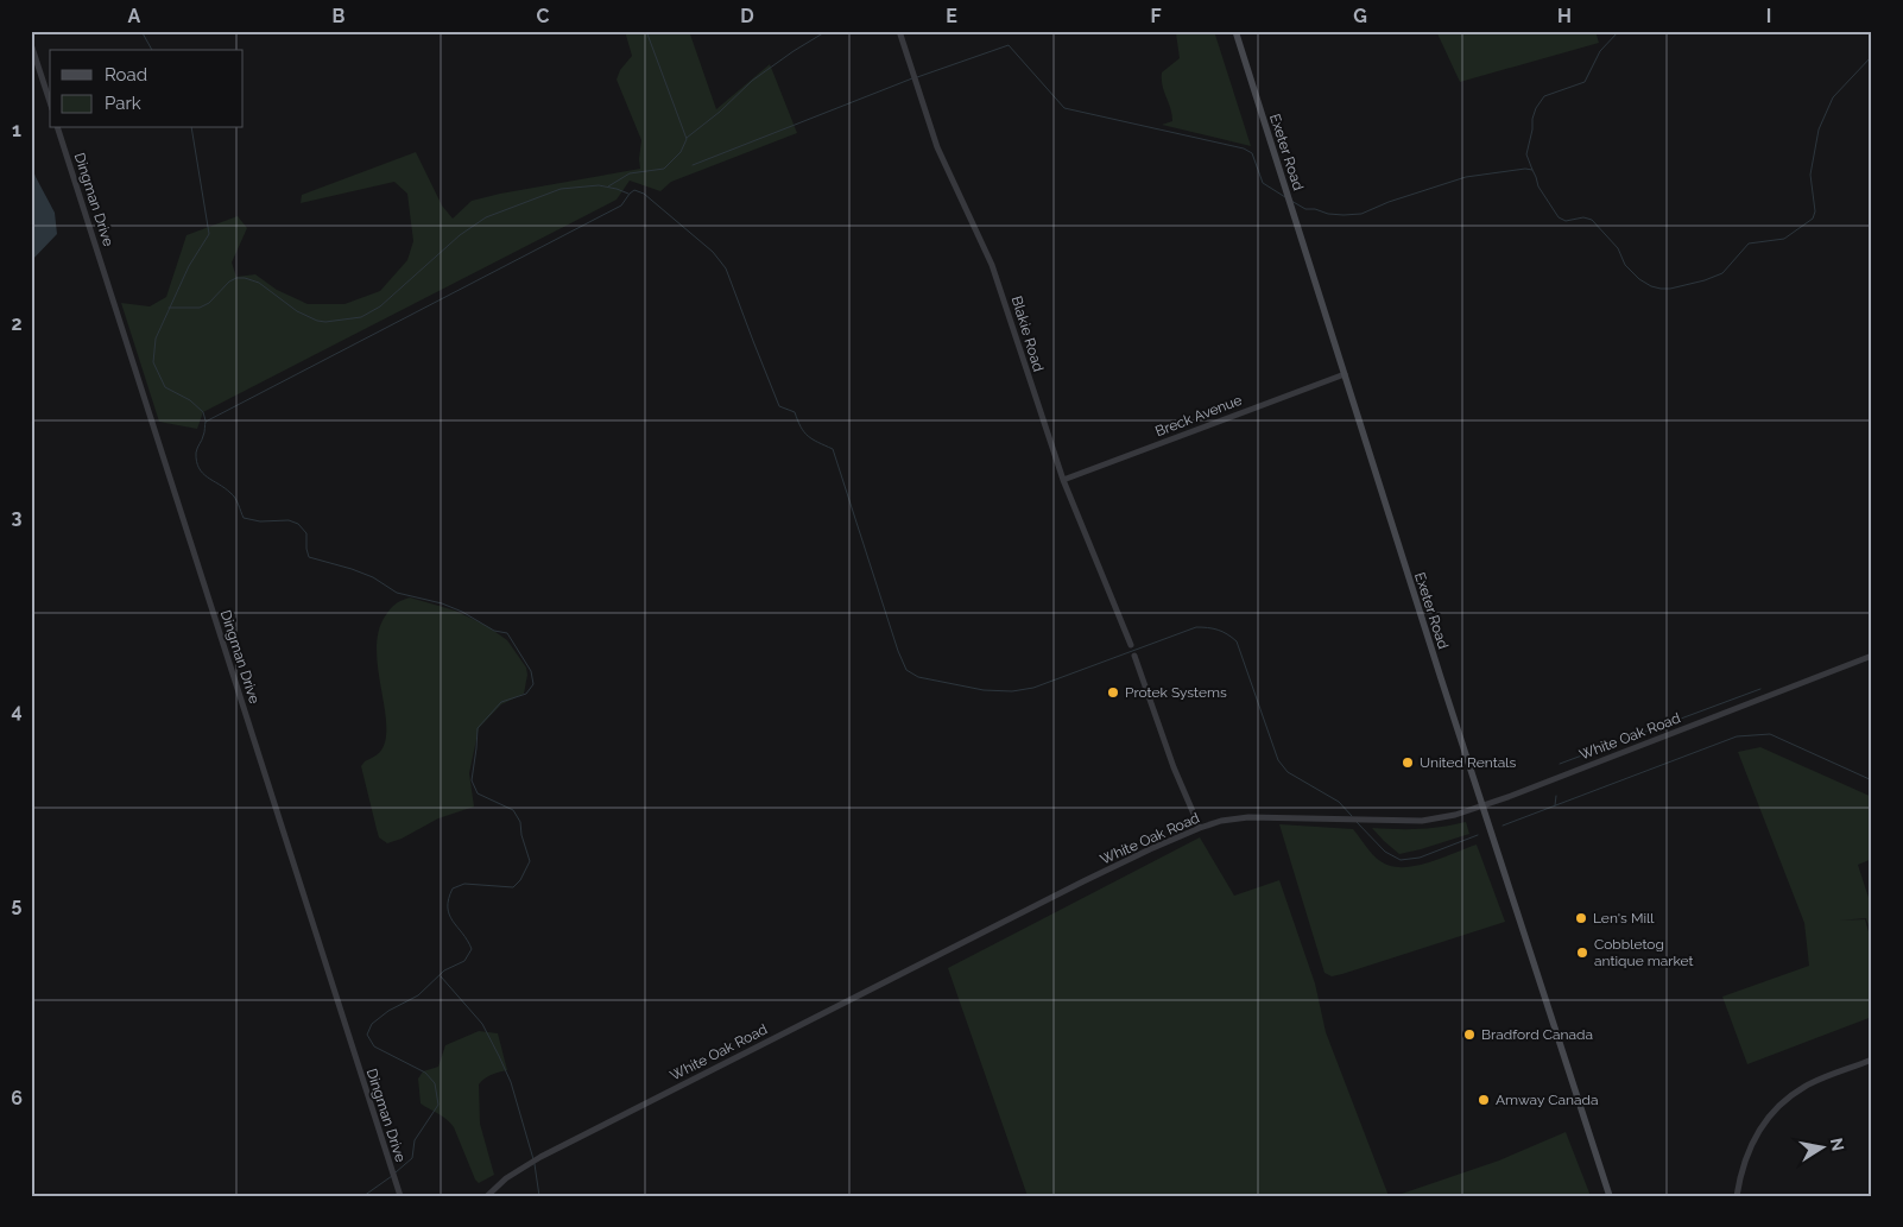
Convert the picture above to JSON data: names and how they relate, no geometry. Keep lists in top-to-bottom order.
{
  "streets": {
    "main road": ["Exeter Road"],
    "street": [
      "Dingman Drive",
      "Blakie Road",
      "Breck Avenue",
      "White Oak Road"
    ]
  },
  "crossings": [
    ["Exeter Road", "Breck Avenue"],
    ["Exeter Road", "White Oak Road"],
    ["Blakie Road", "Breck Avenue"]
  ],
  "places": [
    "Protek Systems",
    "United Rentals",
    "Len's Mill",
    "Cobbletog antique market",
    "Bradford Canada",
    "Amway Canada"
  ],
  "legend": ["Road", "Park"],
  "north": "right",
  "grid": {
    "columns": [
      "A",
      "B",
      "C",
      "D",
      "E",
      "F",
      "G",
      "H",
      "I"
    ],
    "rows": [
      "1",
      "2",
      "3",
      "4",
      "5",
      "6"
    ]
  }
}
